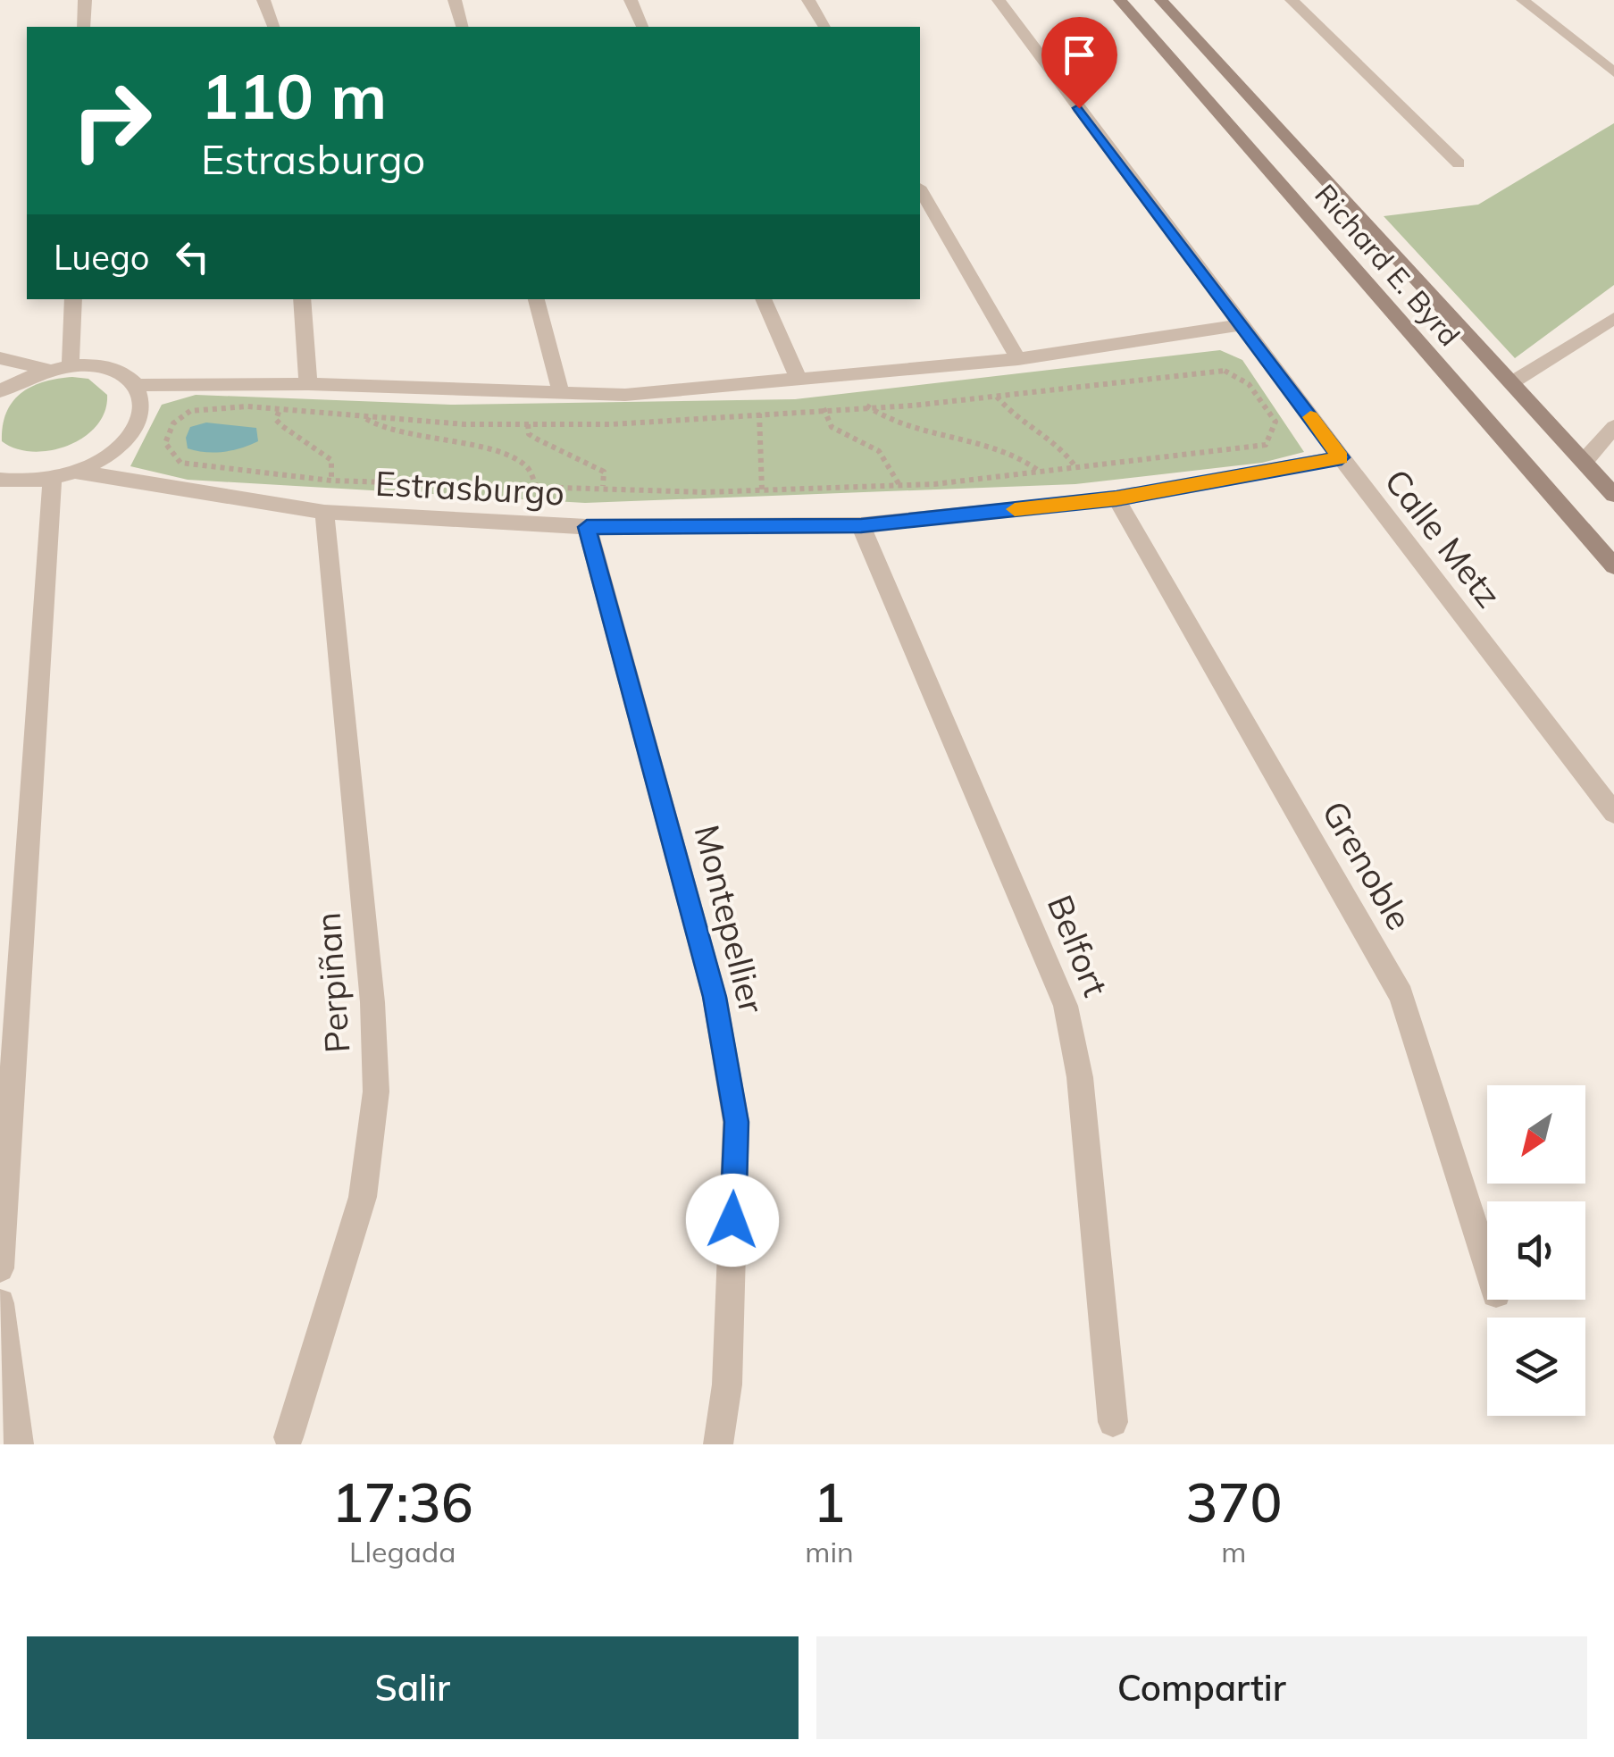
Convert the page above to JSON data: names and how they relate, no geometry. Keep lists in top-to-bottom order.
{
  "streets": {
    "street": [
      "Richard E. Byrd",
      "Estrasburgo",
      "Calle Metz",
      "Grenoble",
      "Montepellier",
      "Belfort",
      "Perpiñan"
    ]
  },
  "crossings": [
    ["Estrasburgo", "Calle Metz"],
    ["Estrasburgo", "Grenoble"],
    ["Estrasburgo", "Montepellier"],
    ["Estrasburgo", "Belfort"],
    ["Estrasburgo", "Perpiñan"]
  ],
  "north": "bottom left",
  "page": {
    "turn": ["110 m", "Estrasburgo"],
    "then": "Luego",
    "eta": [
      "17:36",
      "Llegada",
      "1",
      "min",
      "370",
      "m"
    ],
    "buttons": ["Salir", "Compartir"]
  }
}
